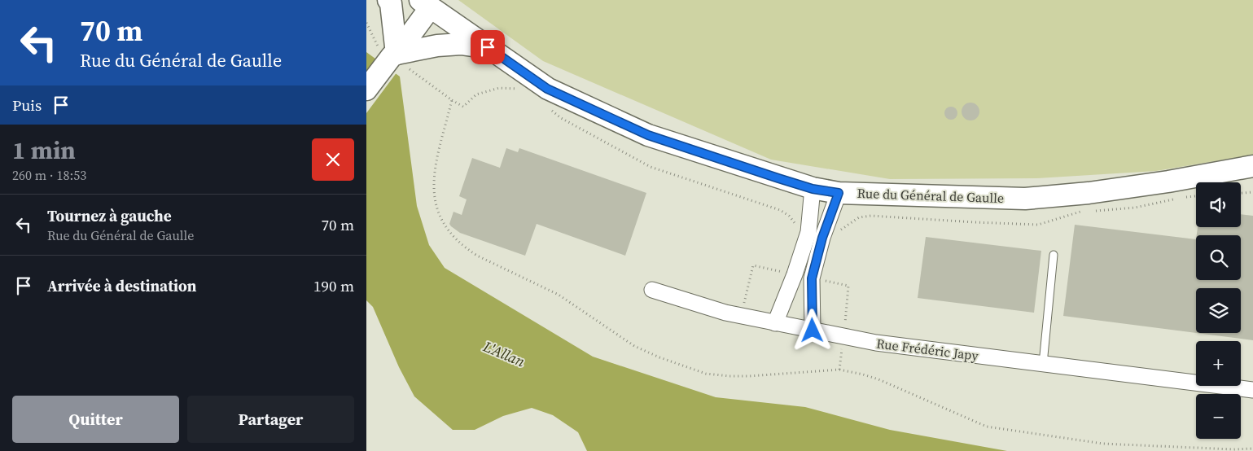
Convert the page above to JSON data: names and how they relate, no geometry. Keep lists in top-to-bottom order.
{
  "streets": {
    "main road": ["Rue du Général de Gaulle"],
    "street": ["Rue Frédéric Japy"]
  },
  "water": ["L'Allan"],
  "page": {
    "turn": ["70 m", "Rue du Général de Gaulle"],
    "then": "Puis",
    "heading": ["1 min", "260 m · 18:53"],
    "map_buttons": ["+", "−"],
    "list": [
      {
        "name": "Tournez à gauche",
        "note": "Rue du Général de Gaulle",
        "value": "70 m"
      },
      {
        "name": "Arrivée à destination",
        "value": "190 m"
      }
    ],
    "buttons": ["Quitter", "Partager"]
  }
}
